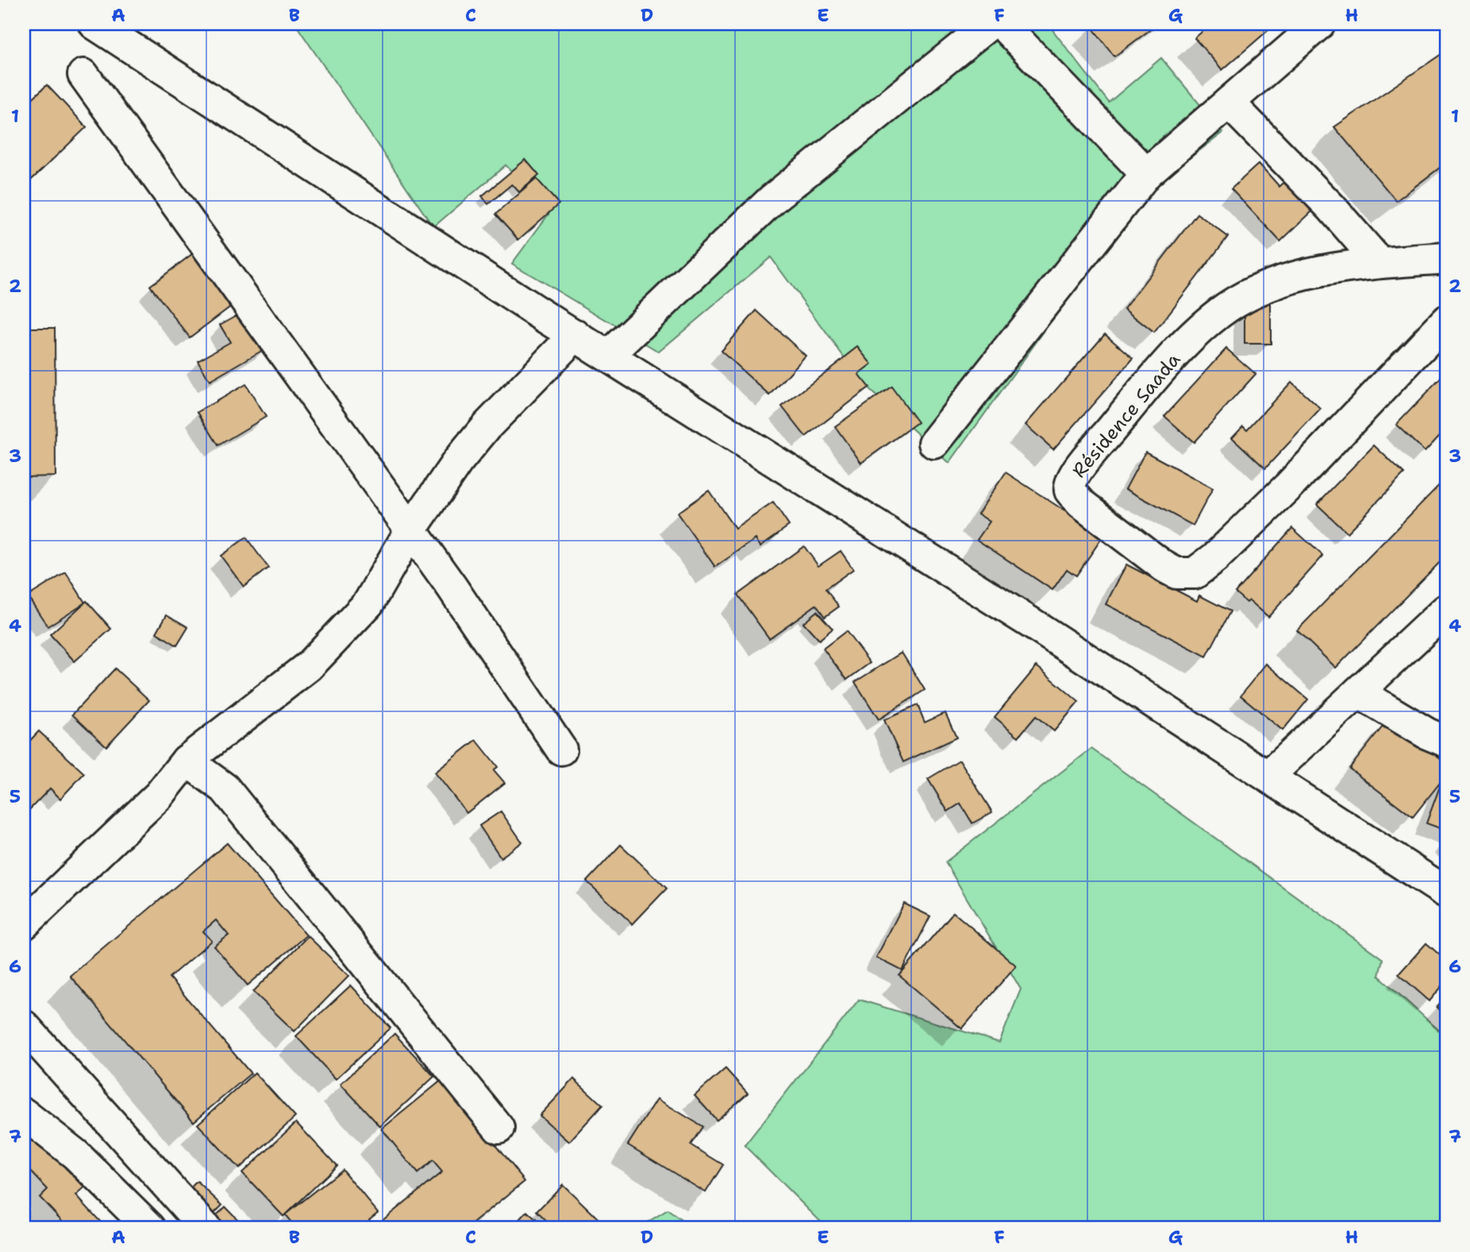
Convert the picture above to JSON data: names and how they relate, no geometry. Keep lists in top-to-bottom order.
{
  "streets": {
    "street": ["Résidence Saada"]
  },
  "grid": {
    "columns": [
      "A",
      "B",
      "C",
      "D",
      "E",
      "F",
      "G",
      "H"
    ],
    "rows": [
      "1",
      "2",
      "3",
      "4",
      "5",
      "6",
      "7"
    ]
  }
}
